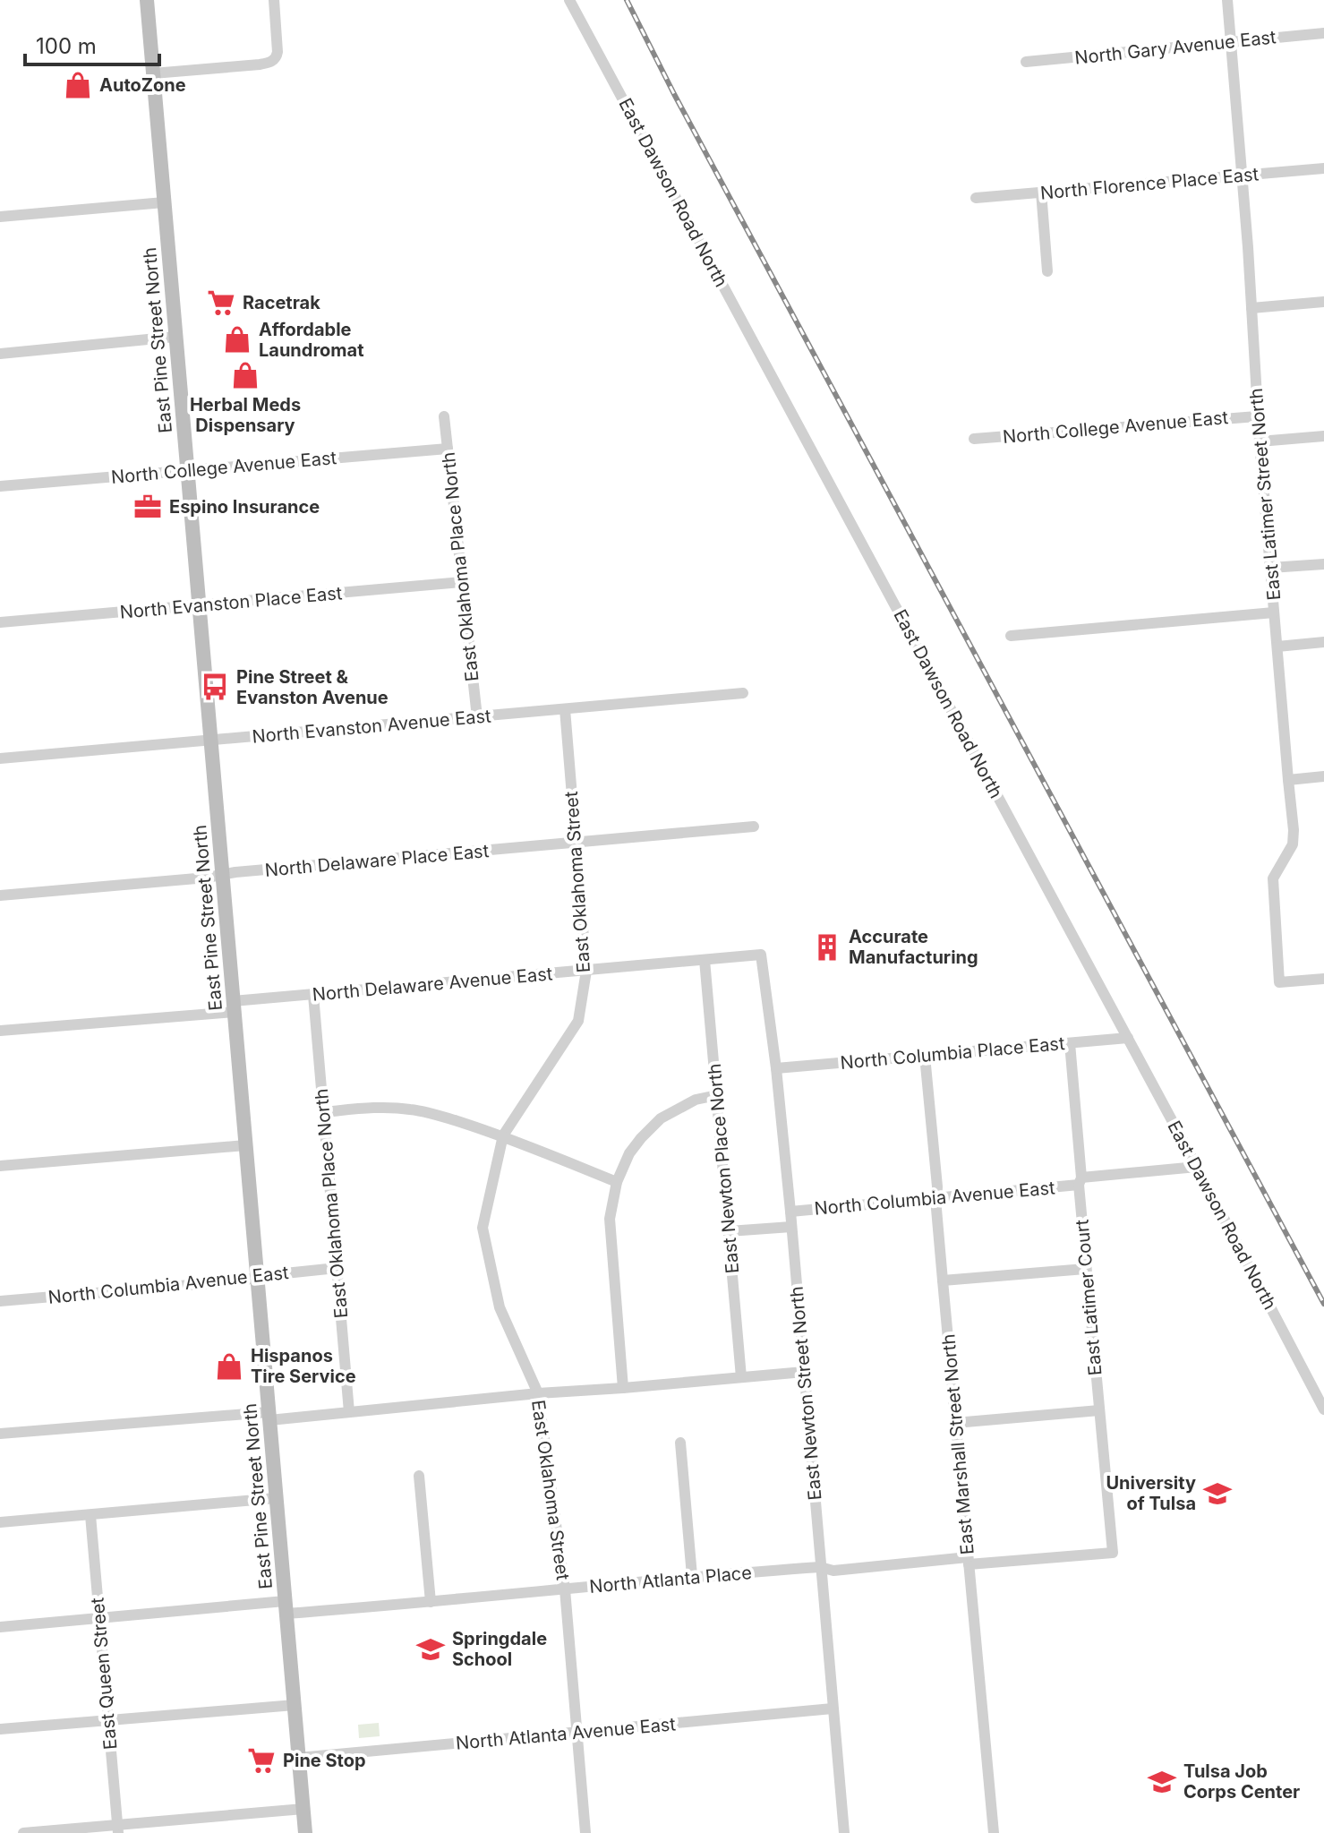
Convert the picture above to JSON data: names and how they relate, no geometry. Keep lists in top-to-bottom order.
{
  "streets": {
    "main road": ["East Pine Street North"],
    "street": [
      "North Gary Avenue East",
      "North Florence Place East",
      "East Dawson Road North",
      "North College Avenue East",
      "East Latimer Street North",
      "East Oklahoma Place North",
      "North Evanston Place East",
      "North Evanston Avenue East",
      "North Delaware Place East",
      "East Oklahoma Street",
      "North Delaware Avenue East",
      "North Columbia Place East",
      "East Newton Place North",
      "North Columbia Avenue East",
      "East Latimer Court",
      "East Newton Street North",
      "East Marshall Street North",
      "North Atlanta Place",
      "East Queen Street",
      "North Atlanta Avenue East"
    ]
  },
  "crossings": [
    ["North Gary Avenue East", "East Latimer Street North"],
    ["North Florence Place East", "East Latimer Street North"],
    ["East Dawson Road North", "North Columbia Place East"],
    ["East Dawson Road North", "North Columbia Avenue East"],
    ["East Pine Street North", "North College Avenue East"],
    ["East Pine Street North", "North Evanston Place East"],
    ["East Pine Street North", "North Evanston Avenue East"],
    ["East Pine Street North", "North Delaware Place East"],
    ["East Pine Street North", "North Delaware Avenue East"],
    ["East Pine Street North", "North Columbia Avenue East"],
    ["East Pine Street North", "North Atlanta Place"],
    ["East Pine Street North", "North Atlanta Avenue East"],
    ["North College Avenue East", "East Latimer Street North"],
    ["North College Avenue East", "East Oklahoma Place North"],
    ["East Oklahoma Place North", "North Evanston Place East"],
    ["East Oklahoma Place North", "North Evanston Avenue East"],
    ["East Oklahoma Place North", "North Delaware Avenue East"],
    ["East Oklahoma Place North", "North Columbia Avenue East"],
    ["North Evanston Avenue East", "East Oklahoma Street"],
    ["North Delaware Place East", "East Oklahoma Street"],
    ["East Oklahoma Street", "North Delaware Avenue East"],
    ["East Oklahoma Street", "North Atlanta Place"],
    ["East Oklahoma Street", "North Atlanta Avenue East"],
    ["North Delaware Avenue East", "East Newton Place North"],
    ["North Delaware Avenue East", "East Newton Street North"],
    ["North Columbia Place East", "East Latimer Court"],
    ["North Columbia Place East", "East Newton Street North"],
    ["North Columbia Place East", "East Marshall Street North"],
    ["East Newton Place North", "North Columbia Avenue East"],
    ["North Columbia Avenue East", "East Latimer Court"],
    ["North Columbia Avenue East", "East Newton Street North"],
    ["North Columbia Avenue East", "East Marshall Street North"],
    ["East Latimer Court", "North Atlanta Place"],
    ["East Newton Street North", "North Atlanta Place"],
    ["East Newton Street North", "North Atlanta Avenue East"],
    ["East Marshall Street North", "North Atlanta Place"],
    ["North Atlanta Place", "East Queen Street"]
  ],
  "places": {
    "shop": [
      "AutoZone",
      "Affordable Laundromat",
      "Herbal Meds Dispensary",
      "Hispanos Tire Service"
    ],
    "supermarket": ["Racetrak", "Pine Stop"],
    "office": ["Espino Insurance"],
    "bus stop": ["Pine Street & Evanston Avenue"],
    "building": ["Accurate Manufacturing"],
    "school or university": ["University of Tulsa", "Springdale School", "Tulsa Job Corps Center"]
  },
  "scale_bar": "100 m"
}
